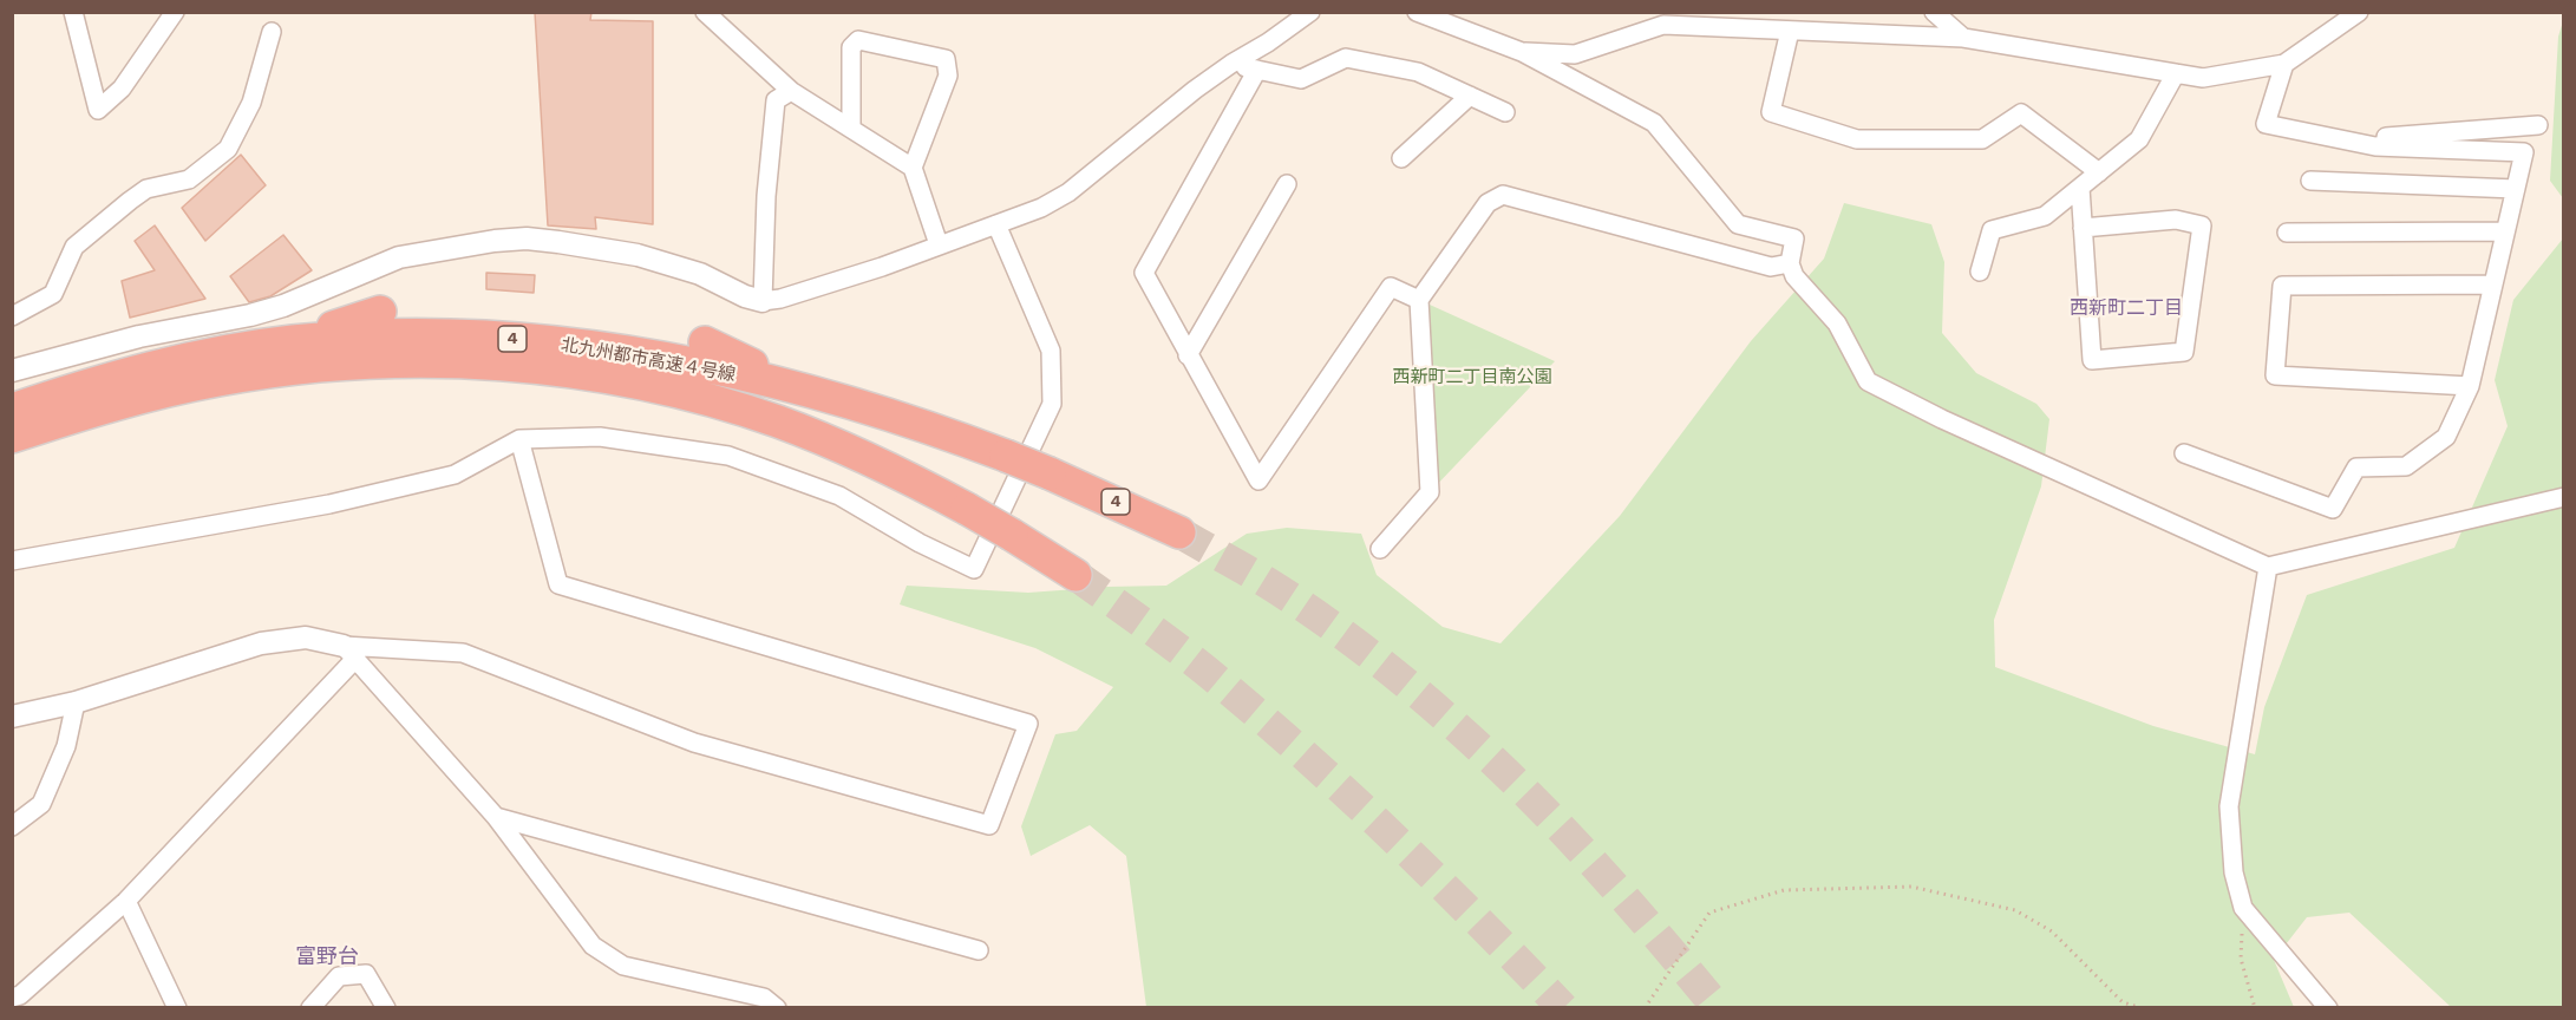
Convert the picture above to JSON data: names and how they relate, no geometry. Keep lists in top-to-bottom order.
{
  "streets": {
    "highway": ["4", "北九州都市高速４号線"]
  },
  "districts": ["西新町二丁目", "富野台"],
  "parks": ["西新町二丁目南公園"]
}
